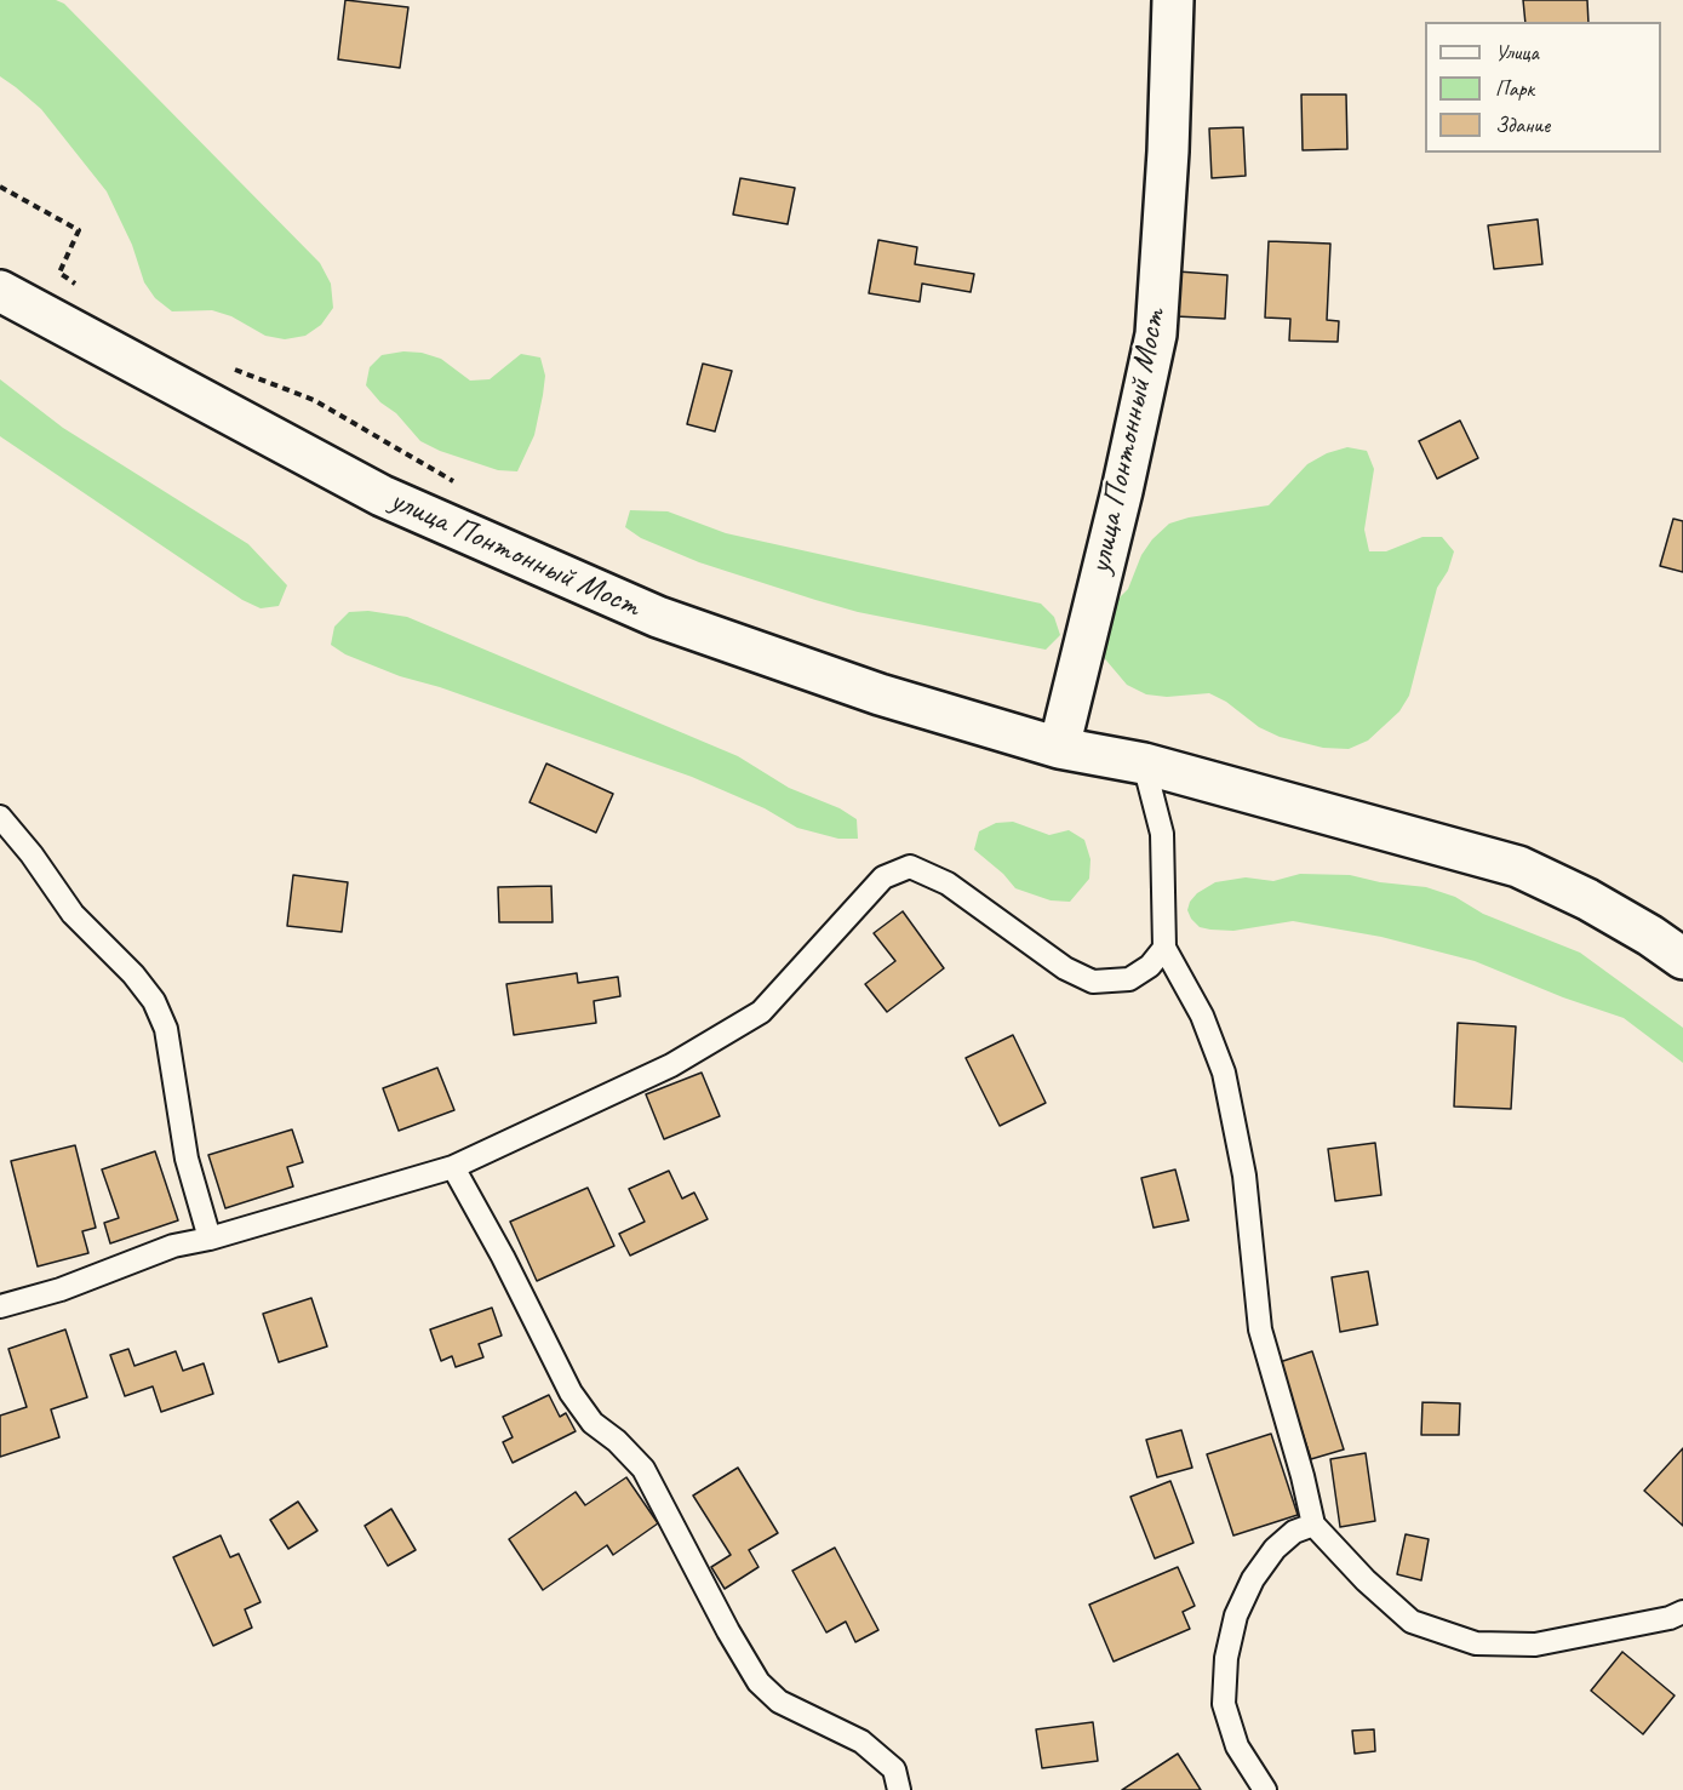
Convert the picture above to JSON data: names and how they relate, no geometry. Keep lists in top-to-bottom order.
{
  "streets": {
    "street": ["улица Понтонный Мост"]
  },
  "legend": ["Улица", "Парк", "Здание"]
}
